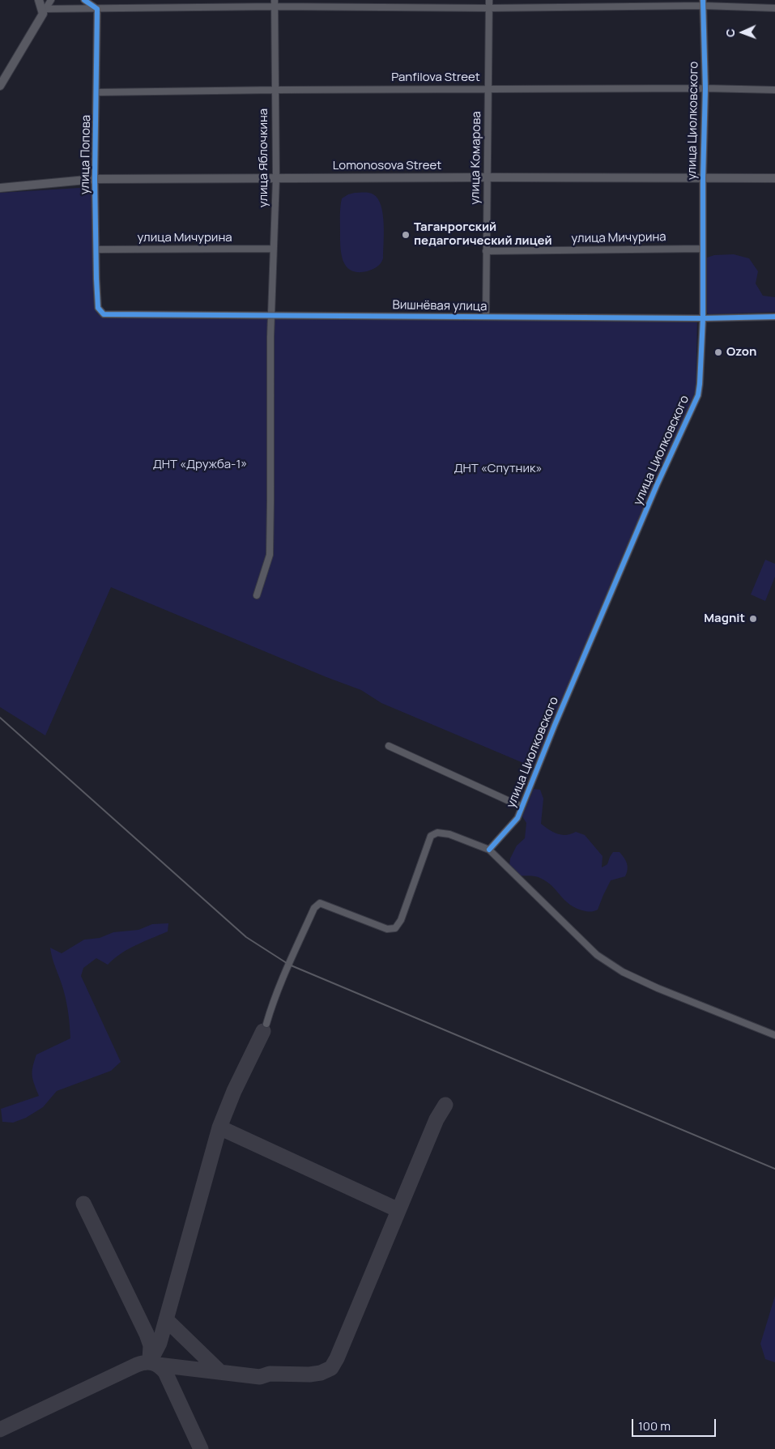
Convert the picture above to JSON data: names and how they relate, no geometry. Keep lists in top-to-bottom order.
{
  "streets": {
    "street": [
      "Panfilova Street",
      "улица Циолковского",
      "улица Попова",
      "улица Яблочкина",
      "улица Комарова",
      "Lomonosova Street",
      "улица Мичурина",
      "Вишнёвая улица"
    ]
  },
  "crossings": [
    ["Panfilova Street", "улица Циолковского"],
    ["Panfilova Street", "улица Попова"],
    ["Panfilova Street", "улица Яблочкина"],
    ["Panfilova Street", "улица Комарова"],
    ["улица Циолковского", "Lomonosova Street"],
    ["улица Циолковского", "улица Мичурина"],
    ["улица Циолковского", "Вишнёвая улица"],
    ["улица Попова", "Lomonosova Street"],
    ["улица Попова", "улица Мичурина"],
    ["улица Попова", "Вишнёвая улица"],
    ["улица Яблочкина", "Lomonosova Street"],
    ["улица Яблочкина", "улица Мичурина"],
    ["улица Яблочкина", "Вишнёвая улица"],
    ["улица Комарова", "Lomonosova Street"],
    ["улица Комарова", "улица Мичурина"],
    ["улица Комарова", "Вишнёвая улица"]
  ],
  "parks": ["ДНТ «Дружба-1»", "ДНТ «Спутник»"],
  "places": ["Таганрогский педагогический лицей", "Ozon", "Magnit"],
  "scale_bar": "100 m",
  "north": "left"
}
